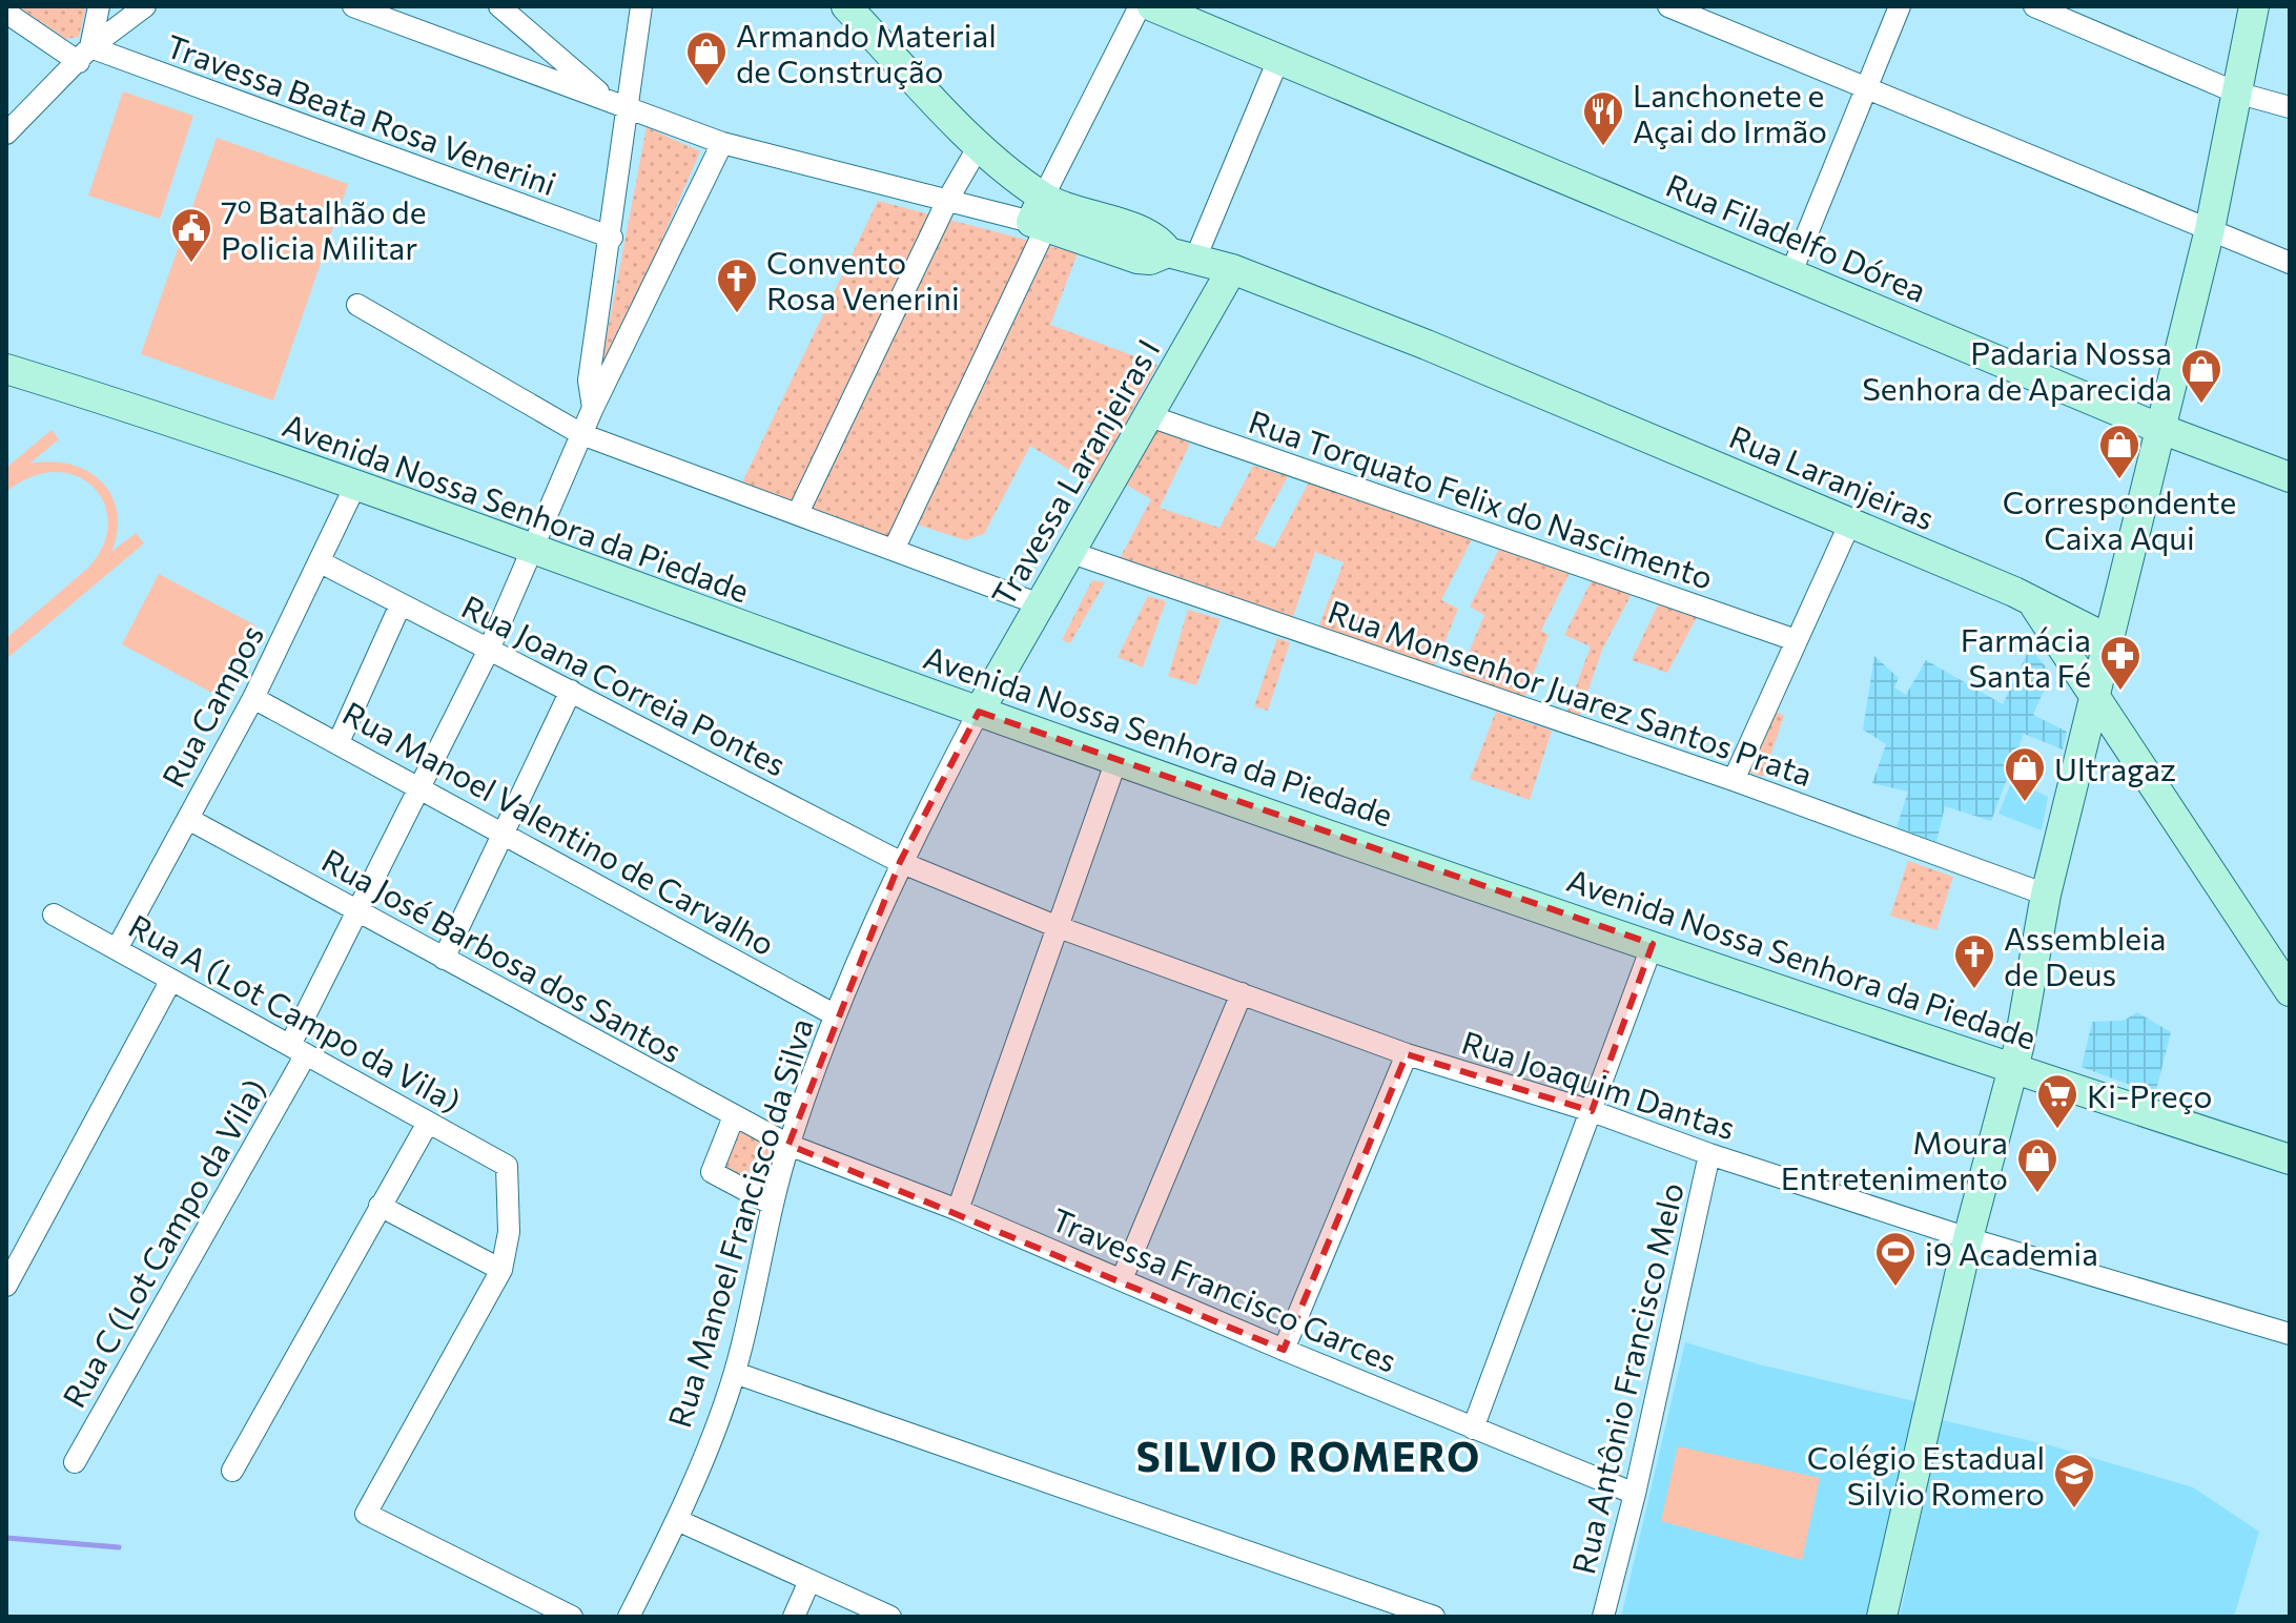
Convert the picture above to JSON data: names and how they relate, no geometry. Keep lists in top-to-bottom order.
{
  "streets": {
    "main road": [
      "Rua Filadelfo Dórea",
      "Travessa Laranjeiras I",
      "Rua Laranjeiras",
      "Avenida Nossa Senhora da Piedade"
    ],
    "street": [
      "Travessa Beata Rosa Venerini",
      "Rua Torquato Felix do Nascimento",
      "Rua Joana Correia Pontes",
      "Rua Monsenhor Juarez Santos Prata",
      "Rua Campos",
      "Rua Manoel Valentino de Carvalho",
      "Rua José Barbosa dos Santos",
      "Rua A (Lot Campo da Vila)",
      "Rua Joaquim Dantas",
      "Rua Manoel Francisco da Silva",
      "Rua C (Lot Campo da Vila)",
      "Travessa Francisco Garces",
      "Rua Antônio Francisco Melo"
    ]
  },
  "crossings": [
    ["Travessa Laranjeiras I", "Rua Laranjeiras"],
    ["Travessa Laranjeiras I", "Rua Torquato Felix do Nascimento"],
    ["Travessa Laranjeiras I", "Avenida Nossa Senhora da Piedade"],
    ["Travessa Laranjeiras I", "Rua Monsenhor Juarez Santos Prata"],
    ["Travessa Laranjeiras I", "Rua Manoel Francisco da Silva"],
    ["Avenida Nossa Senhora da Piedade", "Rua Campos"],
    ["Avenida Nossa Senhora da Piedade", "Rua Manoel Francisco da Silva"],
    ["Avenida Nossa Senhora da Piedade", "Rua C (Lot Campo da Vila)"],
    ["Rua Joana Correia Pontes", "Rua Campos"],
    ["Rua Joana Correia Pontes", "Rua Joaquim Dantas"],
    ["Rua Joana Correia Pontes", "Rua Manoel Francisco da Silva"],
    ["Rua Joana Correia Pontes", "Rua C (Lot Campo da Vila)"],
    ["Rua Campos", "Rua Manoel Valentino de Carvalho"],
    ["Rua Campos", "Rua José Barbosa dos Santos"],
    ["Rua Campos", "Rua A (Lot Campo da Vila)"],
    ["Rua Manoel Valentino de Carvalho", "Rua Manoel Francisco da Silva"],
    ["Rua Manoel Valentino de Carvalho", "Rua C (Lot Campo da Vila)"],
    ["Rua José Barbosa dos Santos", "Rua Manoel Francisco da Silva"],
    ["Rua José Barbosa dos Santos", "Rua C (Lot Campo da Vila)"],
    ["Rua José Barbosa dos Santos", "Travessa Francisco Garces"],
    ["Rua A (Lot Campo da Vila)", "Rua C (Lot Campo da Vila)"],
    ["Rua Joaquim Dantas", "Rua Manoel Francisco da Silva"],
    ["Rua Joaquim Dantas", "Rua Antônio Francisco Melo"],
    ["Rua Manoel Francisco da Silva", "Travessa Francisco Garces"],
    ["Travessa Francisco Garces", "Rua Antônio Francisco Melo"]
  ],
  "districts": ["SILVIO ROMERO"],
  "places": {
    "shop": [
      "Armando Material de Construção",
      "Padaria Nossa Senhora de Aparecida",
      "Correspondente Caixa Aqui",
      "Ultragaz",
      "Moura Entretenimento"
    ],
    "restaurant": ["Lanchonete e Açai do Irmão"],
    "public building": ["7º Batalhão de Policia Militar"],
    "church": ["Convento Rosa Venerini", "Assembleia de Deus"],
    "pharmacy": ["Farmácia Santa Fé"],
    "supermarket": ["Ki-Preço"],
    "sports": ["i9 Academia"],
    "school or university": ["Colégio Estadual Silvio Romero"]
  }
}
